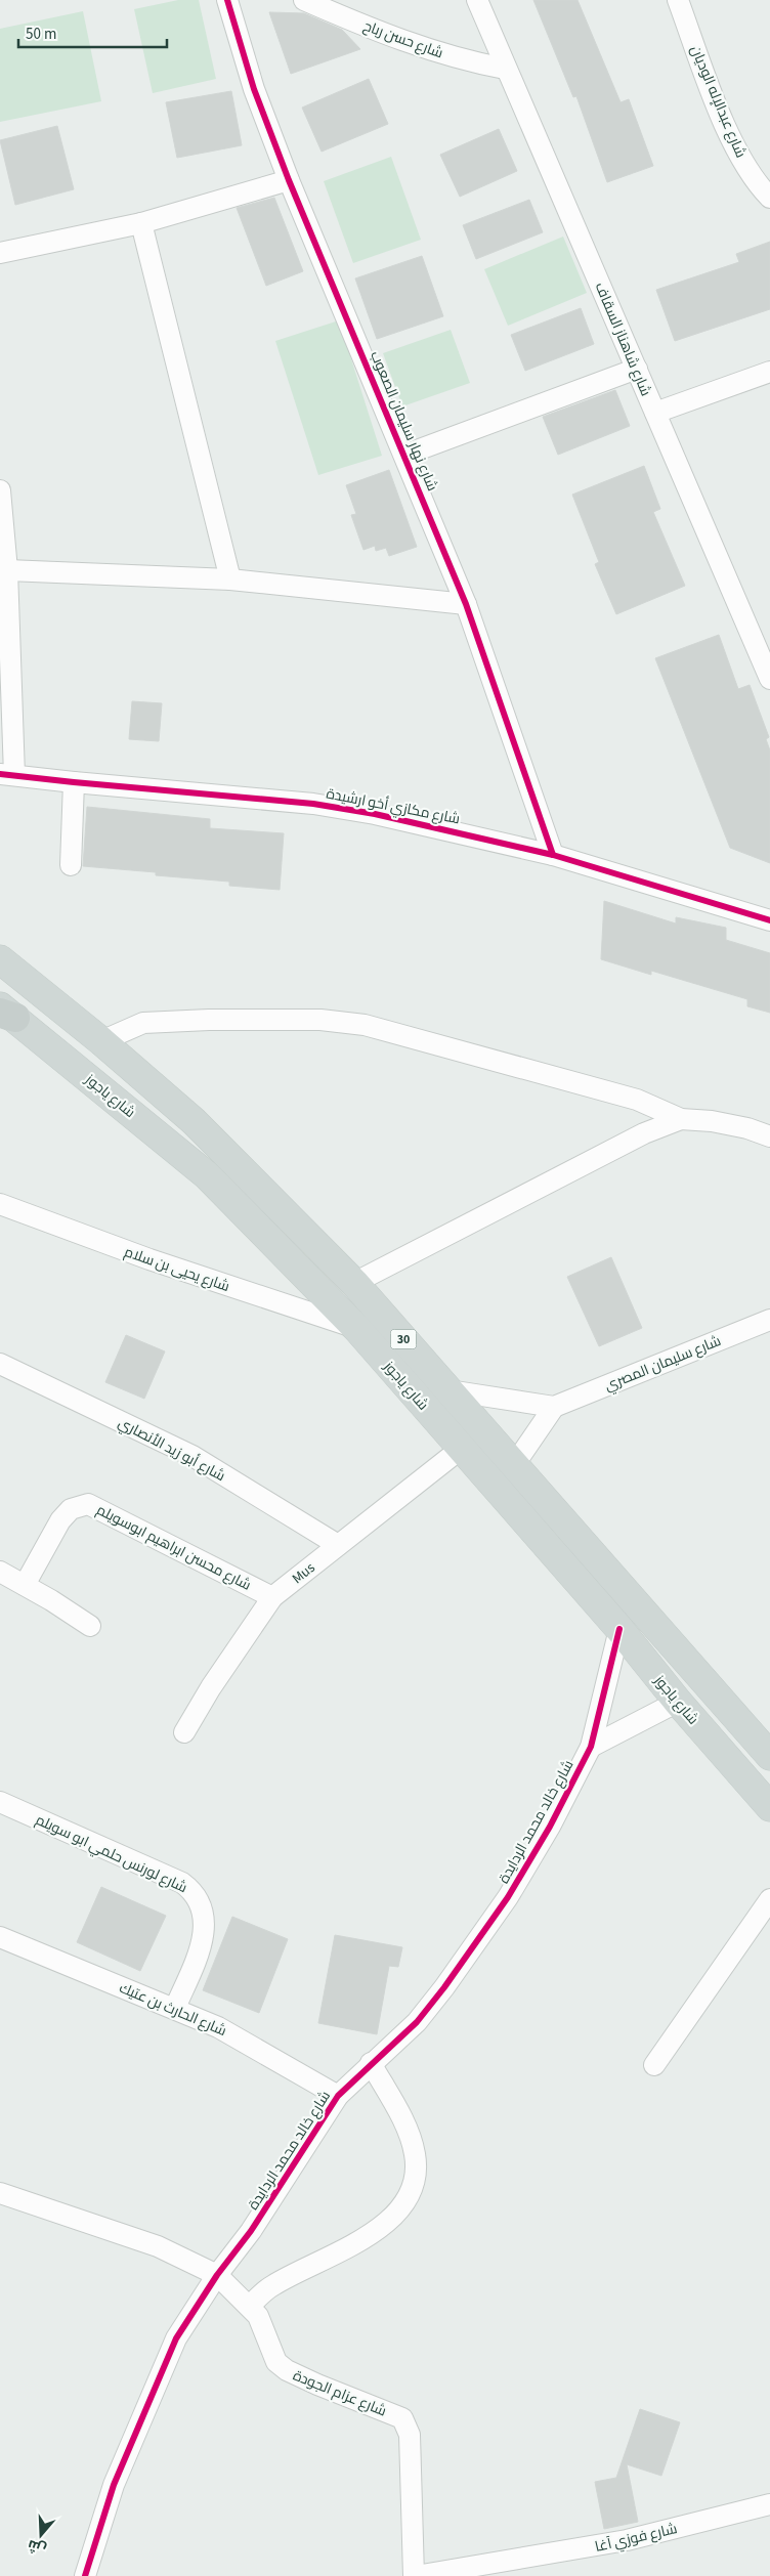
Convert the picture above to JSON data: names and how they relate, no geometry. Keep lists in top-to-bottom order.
{
  "streets": {
    "main road": ["شارع ياجوز", "30"],
    "street": [
      "شارع حسن رباح",
      "شارع عبدالإله الوديان",
      "شارع شاهناز السقاف",
      "شارع نهار سليمان الصعوب",
      "شارع مكازي أخو ارشيدة",
      "شارع يحيى بن سلام",
      "شارع سليمان المصري",
      "شارع أبو زيد الأنصاري",
      "شارع محسن ابراهيم ابوسويلم",
      "Mus",
      "شارع خالد محمد الردايدة",
      "شارع لورنس حلمي ابو سويلم",
      "شارع الحارث بن عتيك",
      "شارع عزام الجودة",
      "شارع فوزي آغا"
    ]
  },
  "crossings": [
    ["شارع حسن رباح", "شارع شاهناز السقاف"],
    ["شارع نهار سليمان الصعوب", "شارع مكازي أخو ارشيدة"],
    ["شارع ياجوز", "شارع يحيى بن سلام"],
    ["شارع ياجوز", "Mus"],
    ["شارع ياجوز", "شارع خالد محمد الردايدة"],
    ["شارع أبو زيد الأنصاري", "Mus"],
    ["شارع محسن ابراهيم ابوسويلم", "Mus"],
    ["شارع خالد محمد الردايدة", "شارع الحارث بن عتيك"],
    ["شارع خالد محمد الردايدة", "شارع عزام الجودة"],
    ["شارع لورنس حلمي ابو سويلم", "شارع الحارث بن عتيك"],
    ["شارع عزام الجودة", "شارع فوزي آغا"]
  ],
  "scale_bar": "50 m",
  "north": "bottom"
}
